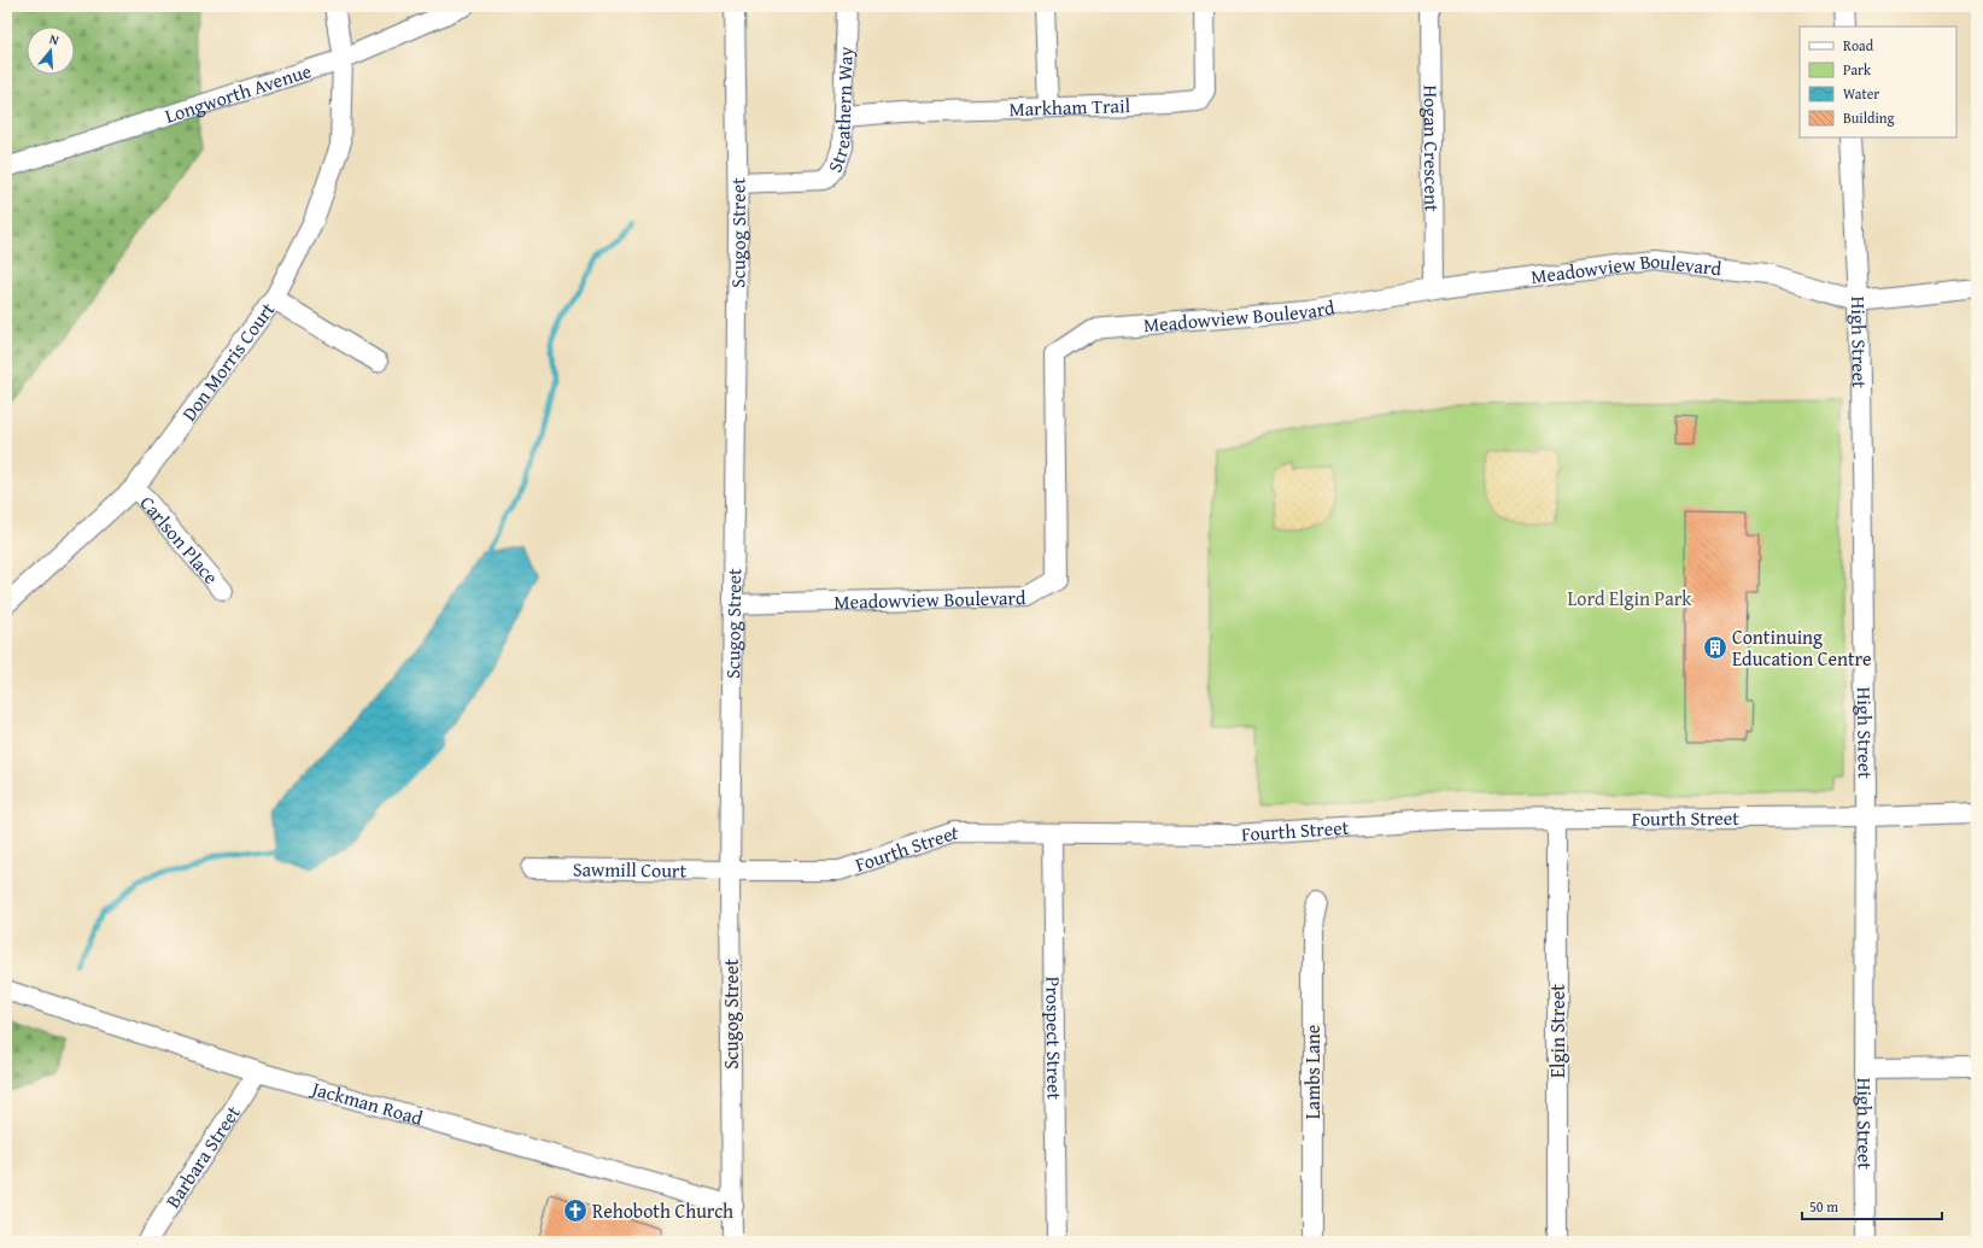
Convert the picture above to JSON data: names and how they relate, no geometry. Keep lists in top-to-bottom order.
{
  "streets": {
    "street": [
      "Longworth Avenue",
      "Markham Trail",
      "Streathern Way",
      "Hogan Crescent",
      "Scugog Street",
      "Meadowview Boulevard",
      "High Street",
      "Don Morris Court",
      "Carlson Place",
      "Fourth Street",
      "Sawmill Court",
      "Elgin Street",
      "Prospect Street",
      "Lambs Lane",
      "Jackman Road",
      "Barbara Street"
    ]
  },
  "crossings": [
    ["Longworth Avenue", "Don Morris Court"],
    ["Markham Trail", "Streathern Way"],
    ["Streathern Way", "Scugog Street"],
    ["Hogan Crescent", "Meadowview Boulevard"],
    ["Scugog Street", "Meadowview Boulevard"],
    ["Scugog Street", "Fourth Street"],
    ["Scugog Street", "Sawmill Court"],
    ["Scugog Street", "Jackman Road"],
    ["Meadowview Boulevard", "High Street"],
    ["High Street", "Fourth Street"],
    ["Don Morris Court", "Carlson Place"],
    ["Fourth Street", "Sawmill Court"],
    ["Fourth Street", "Elgin Street"],
    ["Fourth Street", "Prospect Street"],
    ["Jackman Road", "Barbara Street"]
  ],
  "parks": ["Lord Elgin Park"],
  "places": {
    "building": ["Continuing Education Centre"],
    "church": ["Rehoboth Church"]
  },
  "legend": [
    "Road",
    "Park",
    "Water",
    "Building"
  ],
  "scale_bar": "50 m",
  "north": "top"
}
